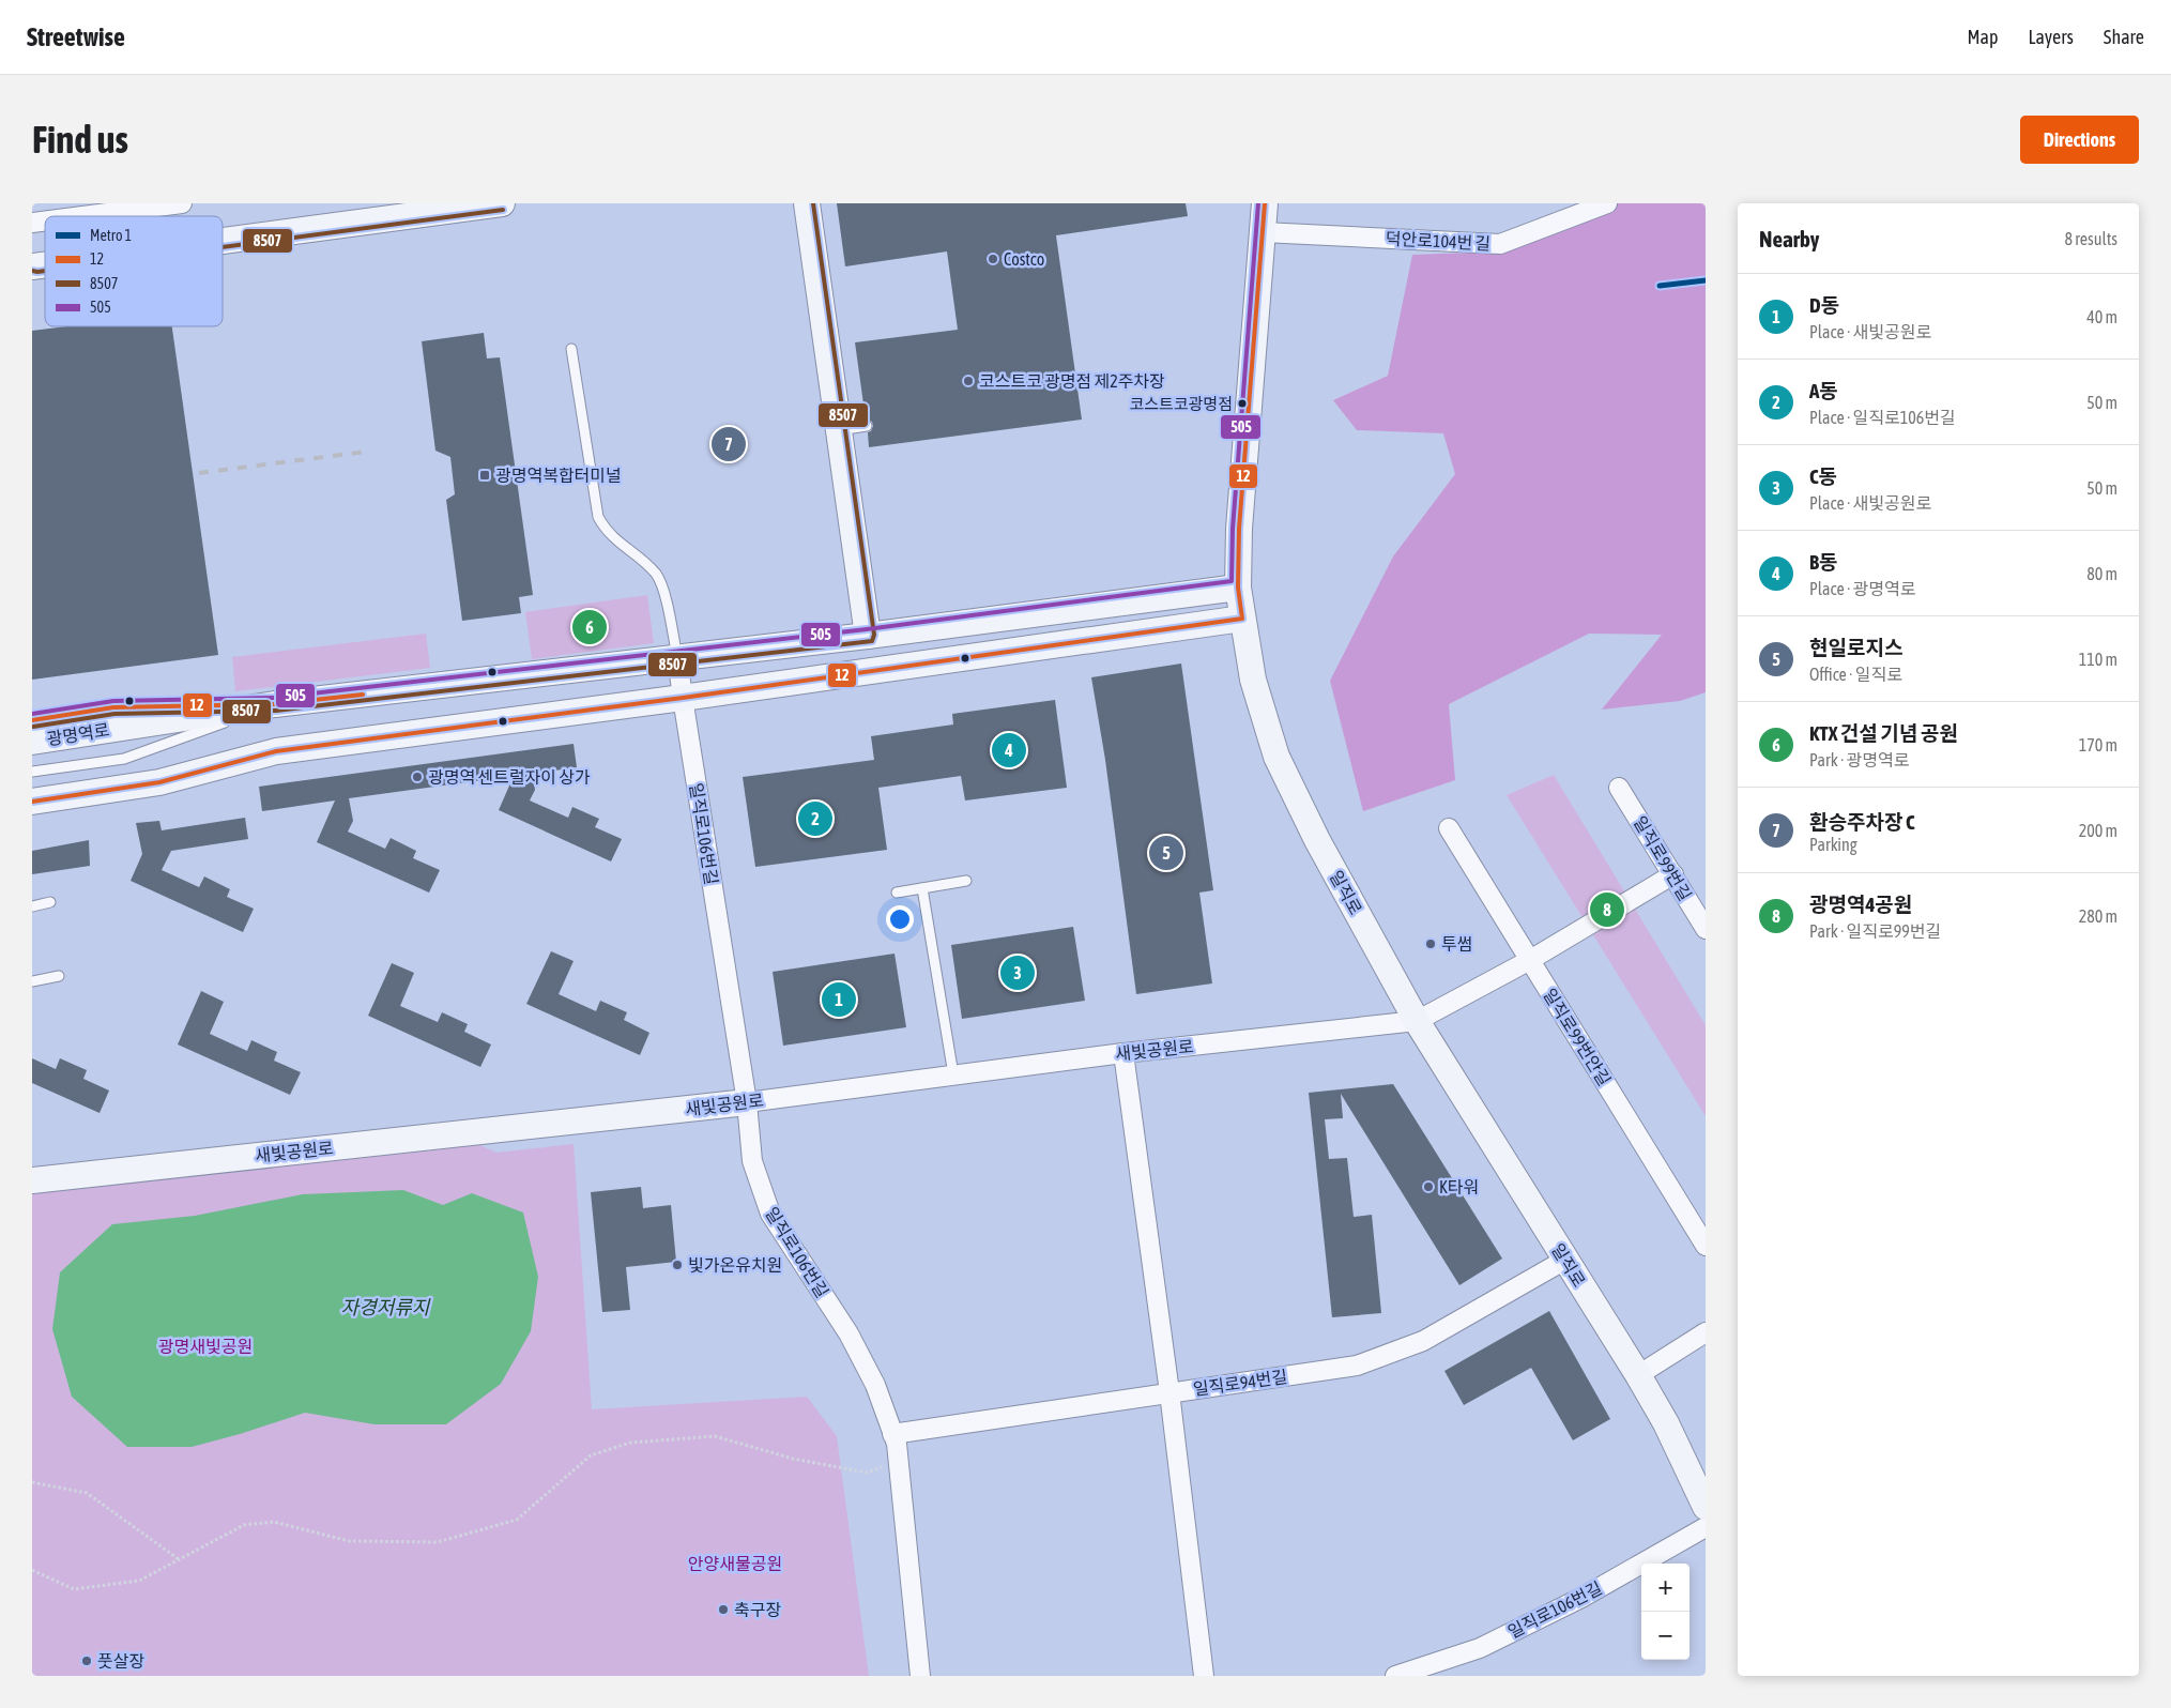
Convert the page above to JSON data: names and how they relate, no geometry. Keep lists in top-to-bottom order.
{
  "streets": {
    "street": [
      "덕안로104번 길",
      "광명역로",
      "일직로106번길",
      "일직로99번길",
      "일직로",
      "일직로99번안길",
      "새빛공원로",
      "일직로94번길"
    ]
  },
  "crossings": [
    ["덕안로104번 길", "일직로"],
    ["광명역로", "일직로106번길"],
    ["광명역로", "일직로"],
    ["일직로106번길", "새빛공원로"],
    ["일직로106번길", "일직로94번길"],
    ["일직로", "새빛공원로"],
    ["일직로", "일직로94번길"]
  ],
  "water": ["자경저류지"],
  "parks": ["광명새빛공원", "안양새물공원"],
  "places": {
    "other": [
      "Costco",
      "코스트코 광명점 제2주차장",
      "코스트코광명점",
      "광명역 센트럴자이 상가",
      "투썸",
      "K타워",
      "빛가온유치원",
      "축구장",
      "풋살장"
    ],
    "transit": ["광명역복합터미널"]
  },
  "lines": [
    "transit line 12",
    "transit line 8507",
    "transit line 505",
    "metro line 1"
  ],
  "legend": [
    "Metro 1",
    "12",
    "8507",
    "505"
  ],
  "page": {
    "header": "Streetwise",
    "nav": ["Map", "Layers", "Share"],
    "buttons": "Directions",
    "title": "Find us",
    "heading": ["Nearby", "8 results"],
    "list": [
      {
        "mark": "1",
        "name": "D동",
        "note": "Place · 새빛공원로",
        "value": "40 m"
      },
      {
        "mark": "2",
        "name": "A동",
        "note": "Place · 일직로106번길",
        "value": "50 m"
      },
      {
        "mark": "3",
        "name": "C동",
        "note": "Place · 새빛공원로",
        "value": "50 m"
      },
      {
        "mark": "4",
        "name": "B동",
        "note": "Place · 광명역로",
        "value": "80 m"
      },
      {
        "mark": "5",
        "name": "현일로지스",
        "note": "Office · 일직로",
        "value": "110 m"
      },
      {
        "mark": "6",
        "name": "KTX 건설 기념 공원",
        "note": "Park · 광명역로",
        "value": "170 m"
      },
      {
        "mark": "7",
        "name": "환승주차장 C",
        "note": "Parking",
        "value": "200 m"
      },
      {
        "mark": "8",
        "name": "광명역4공원",
        "note": "Park · 일직로99번길",
        "value": "280 m"
      }
    ],
    "pins": [
      "7",
      "6",
      "4",
      "2",
      "5",
      "8",
      "3",
      "1"
    ],
    "map_buttons": ["+", "−"]
  }
}
